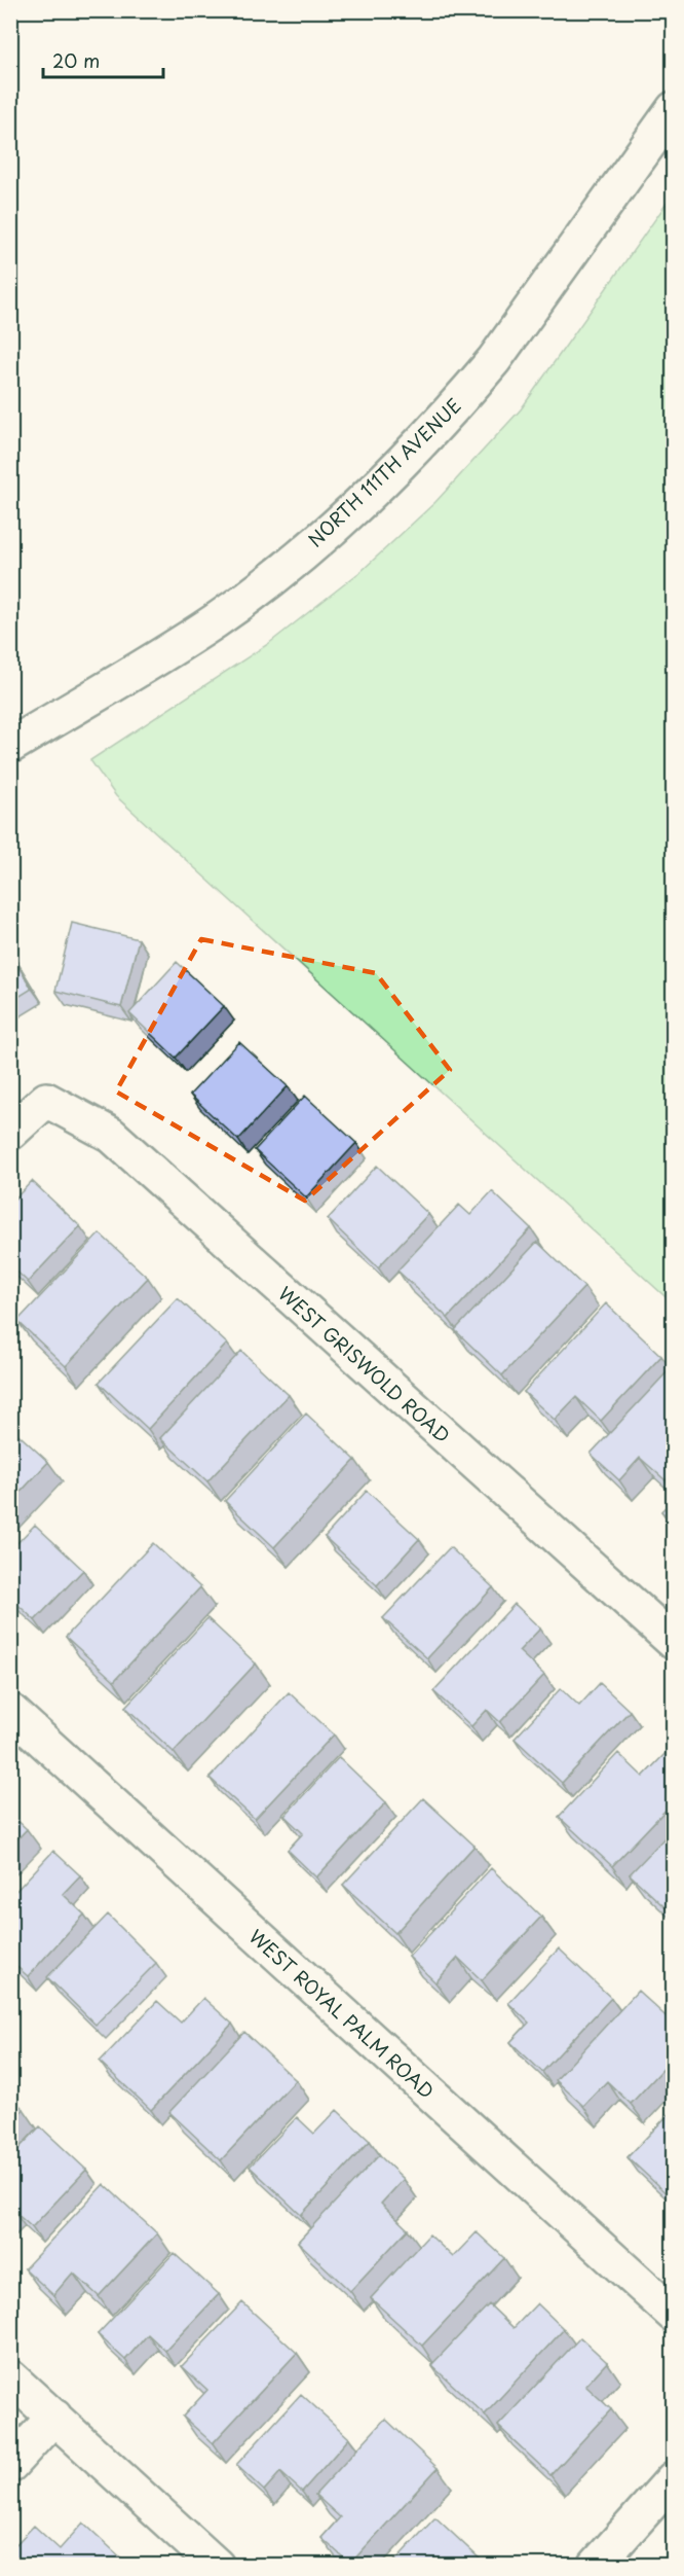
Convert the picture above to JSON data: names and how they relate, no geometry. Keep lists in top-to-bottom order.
{
  "streets": {
    "street": ["NORTH 111TH AVENUE", "WEST GRISWOLD ROAD", "WEST ROYAL PALM ROAD"]
  },
  "scale_bar": "20 m"
}
